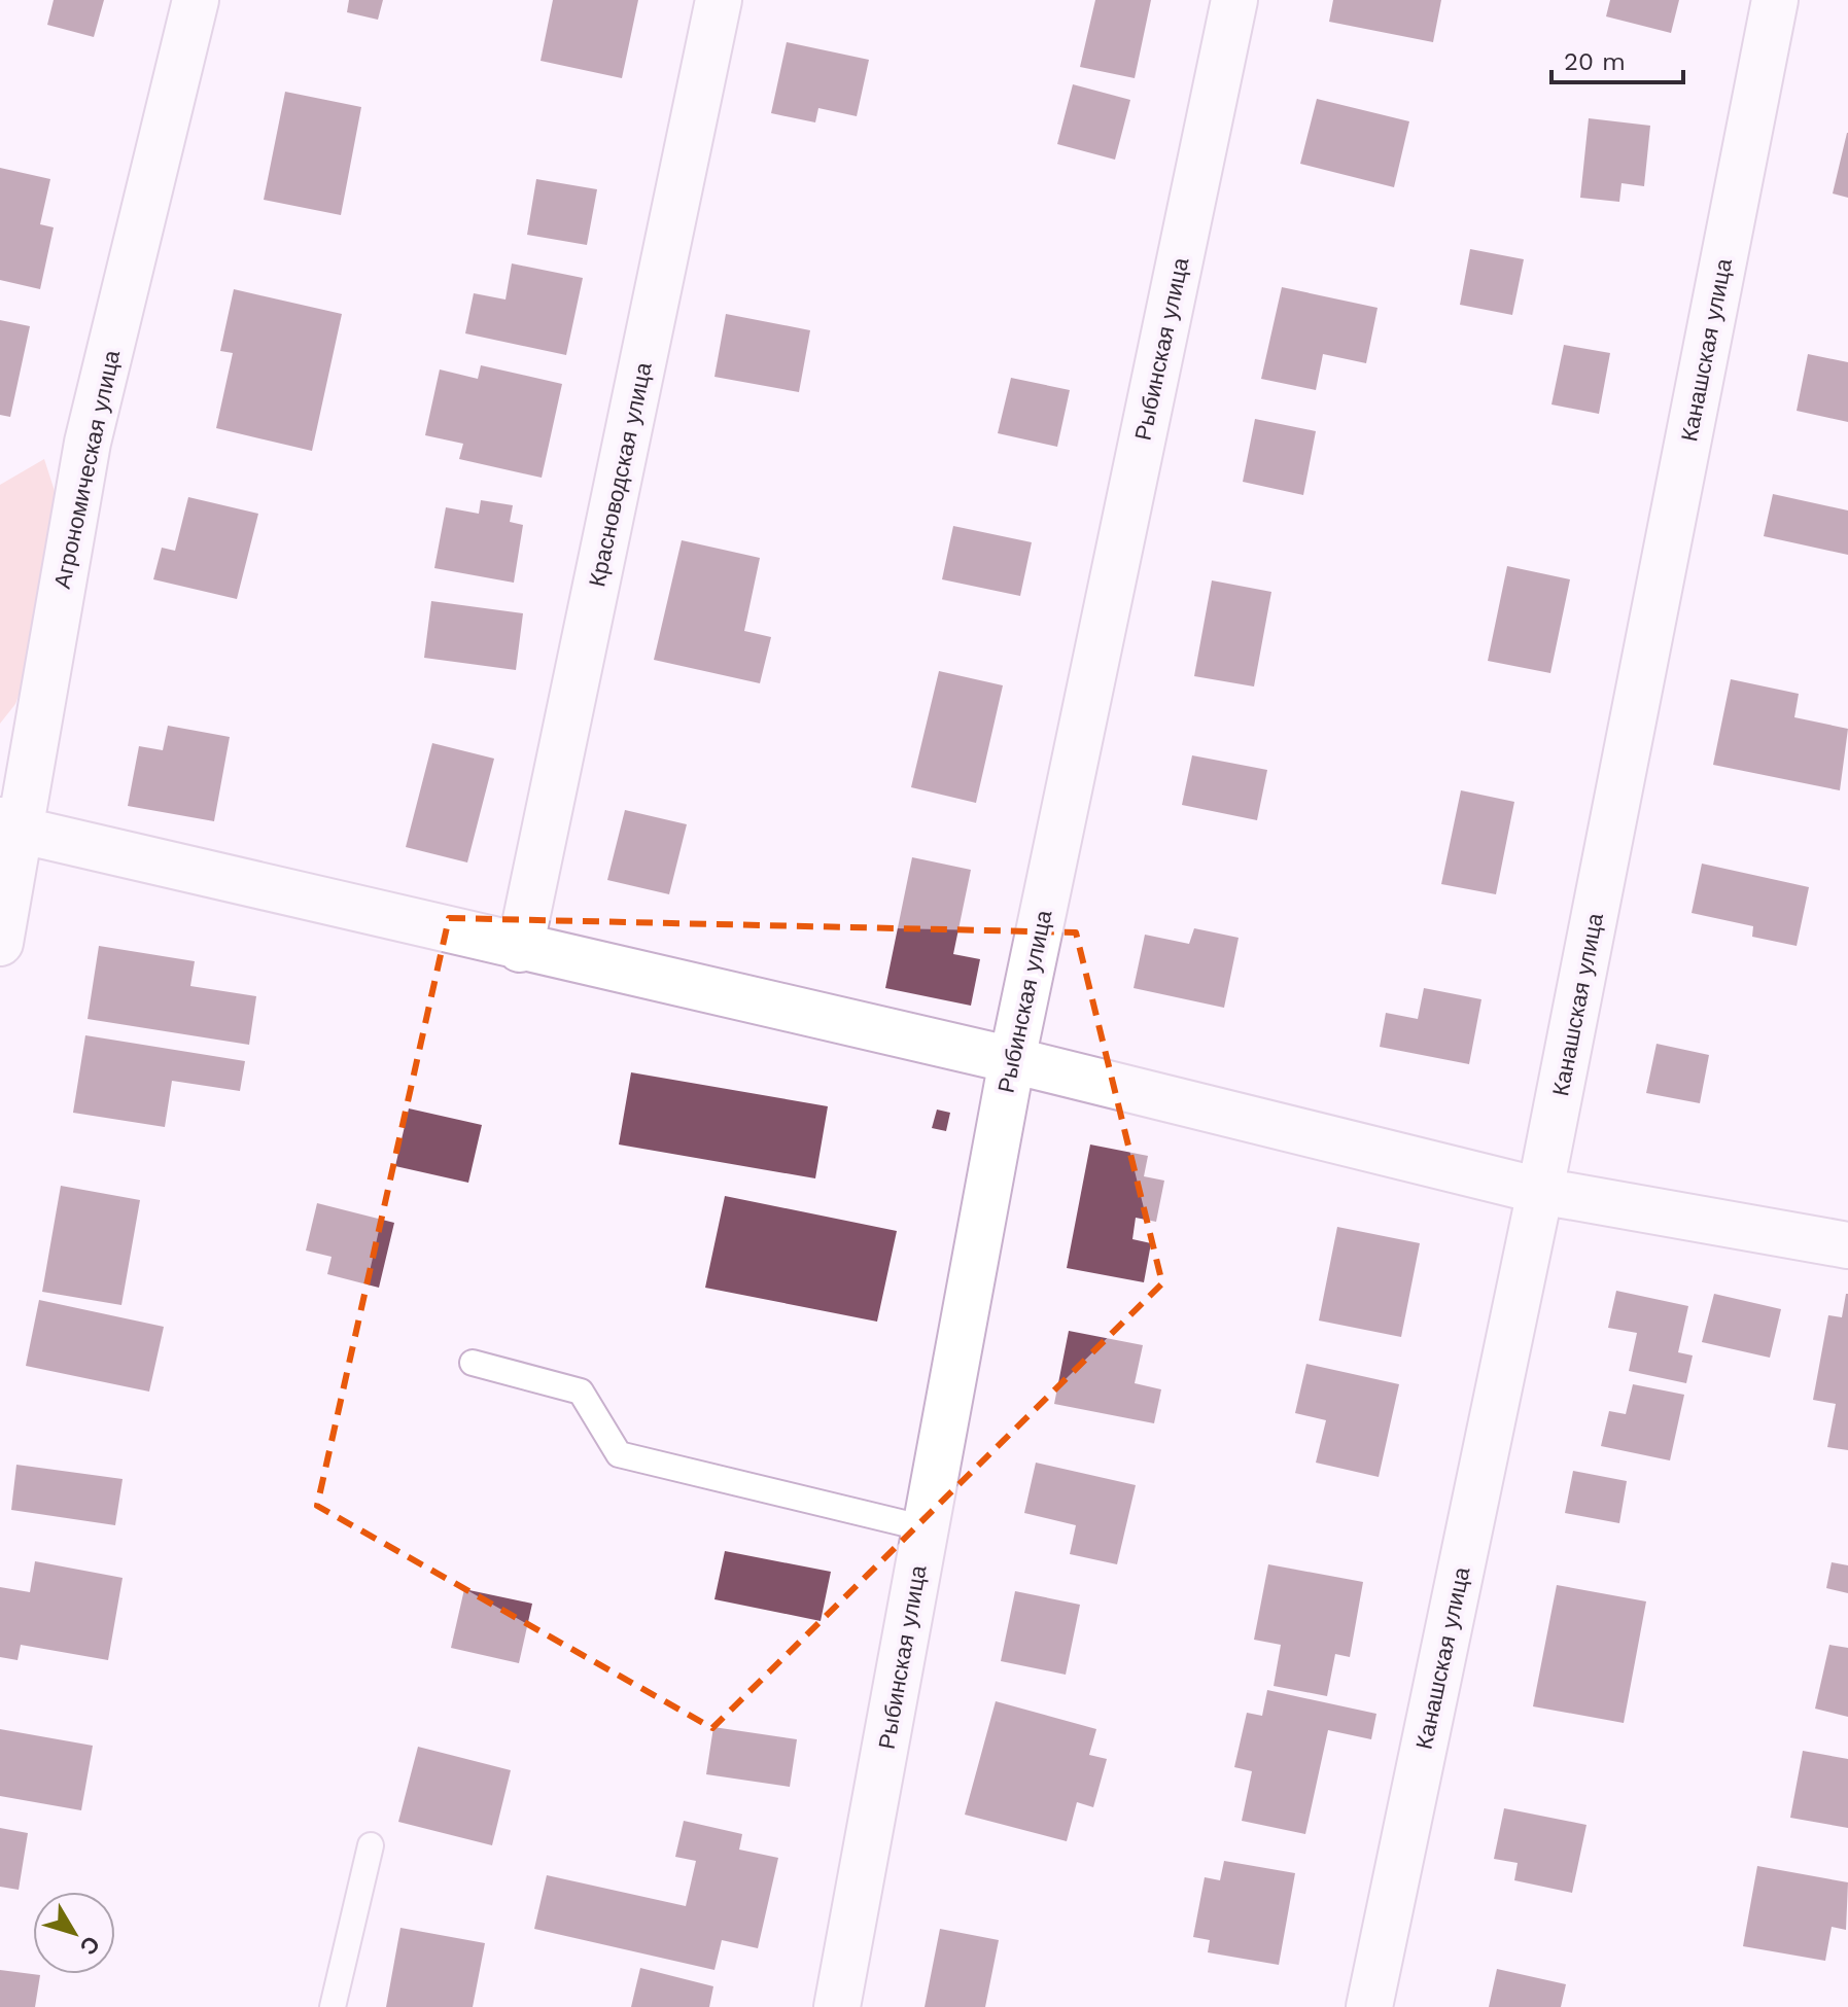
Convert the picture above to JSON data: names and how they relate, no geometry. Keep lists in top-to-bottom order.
{
  "streets": {
    "street": [
      "Рыбинская улица",
      "Канашская улица",
      "Агрономическая улица",
      "Красноводская улица"
    ]
  },
  "scale_bar": "20 m",
  "north": "bottom right"
}
